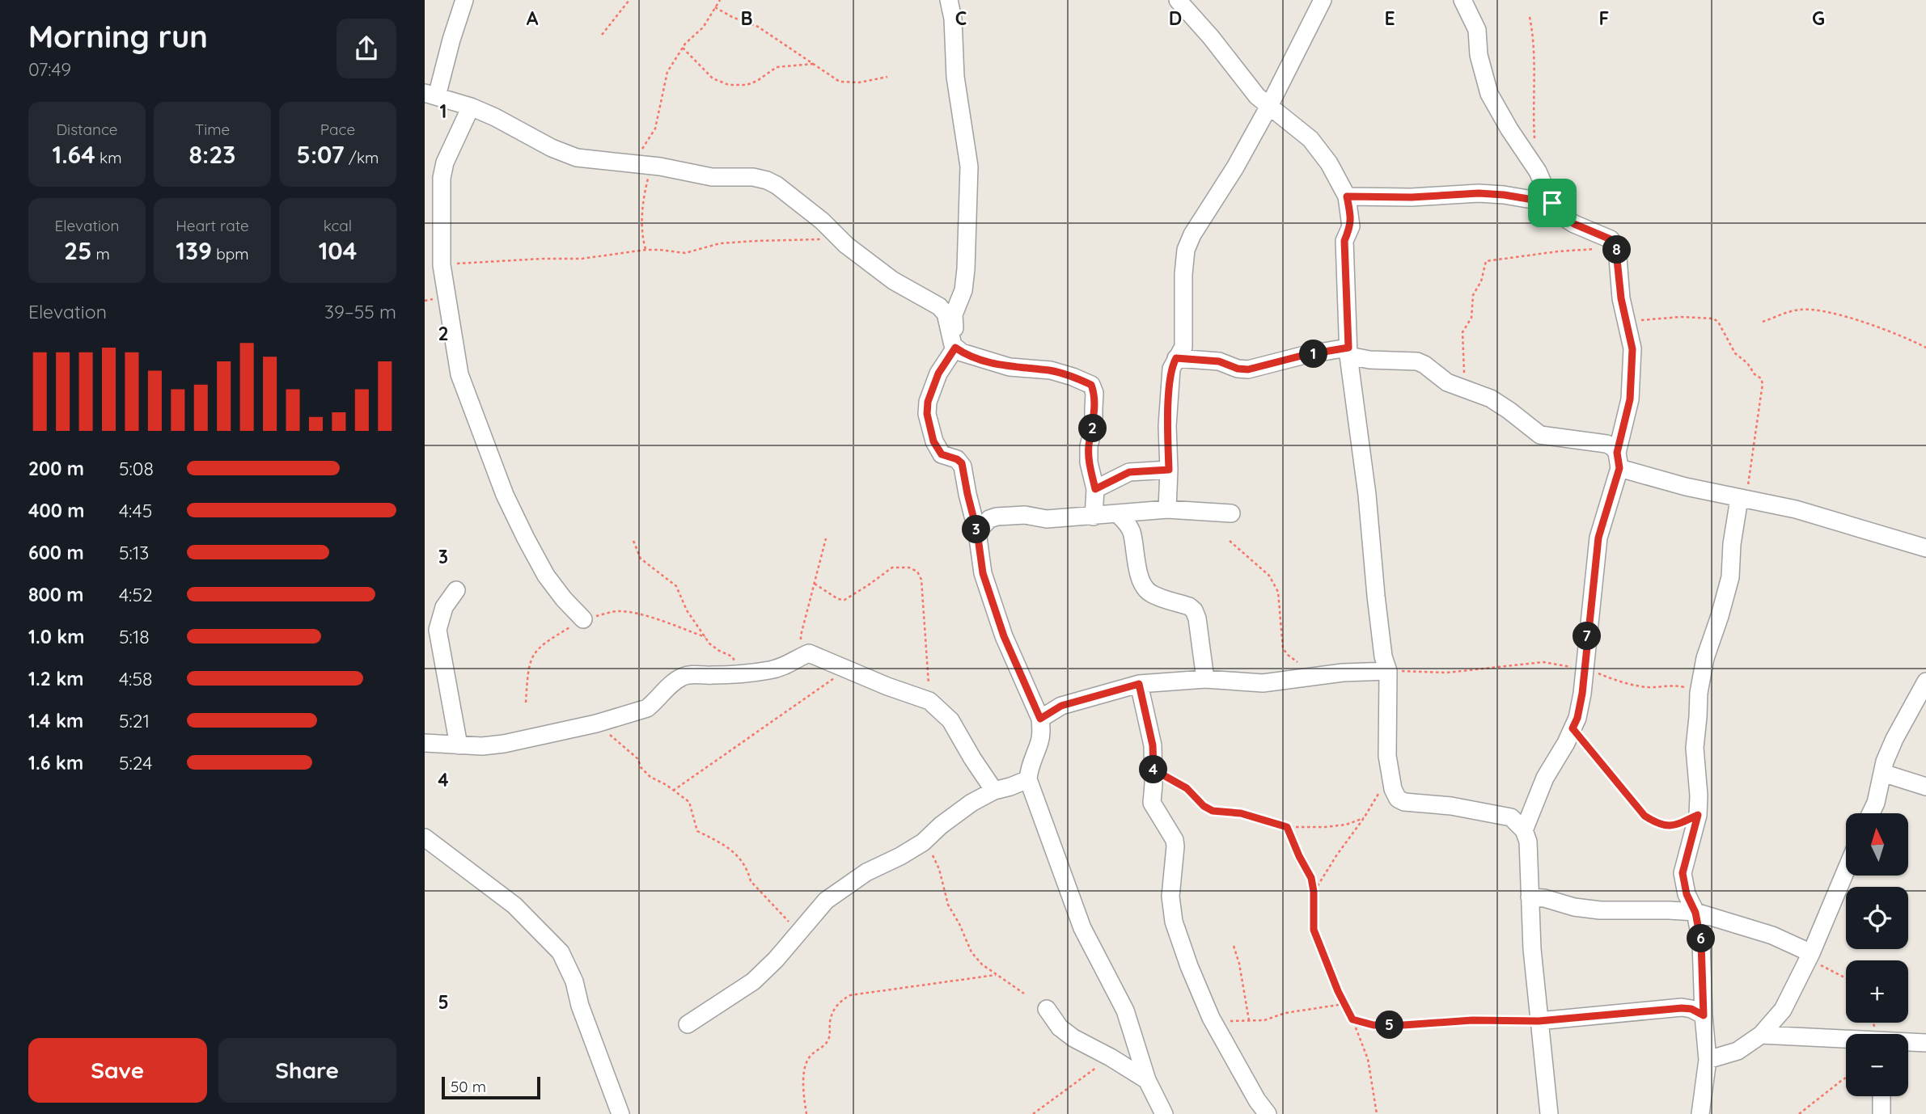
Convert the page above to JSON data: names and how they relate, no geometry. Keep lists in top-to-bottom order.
{
  "scale_bar": "50 m",
  "north": "top",
  "page": {
    "heading": ["Morning run", "07:49"],
    "stats": [
      ["Distance", "1.64 km"],
      ["Time", "8:23"],
      ["Pace", "5:07 /km"],
      ["Elevation", "25 m"],
      ["Heart rate", "139 bpm"],
      ["kcal", "104"]
    ],
    "pins": [
      "8",
      "1",
      "2",
      "3",
      "7",
      "4",
      "6",
      "5"
    ],
    "chart": ["Elevation", "39–55 m"],
    "list": [
      {
        "name": "200 m",
        "note": "5:08"
      },
      {
        "name": "400 m",
        "note": "4:45"
      },
      {
        "name": "600 m",
        "note": "5:13"
      },
      {
        "name": "800 m",
        "note": "4:52"
      },
      {
        "name": "1.0 km",
        "note": "5:18"
      },
      {
        "name": "1.2 km",
        "note": "4:58"
      },
      {
        "name": "1.4 km",
        "note": "5:21"
      },
      {
        "name": "1.6 km",
        "note": "5:24"
      }
    ],
    "map_buttons": ["+", "−"],
    "buttons": ["Save", "Share"],
    "scale": "50 m"
  },
  "grid": {
    "columns": [
      "A",
      "B",
      "C",
      "D",
      "E",
      "F",
      "G"
    ],
    "rows": [
      "1",
      "2",
      "3",
      "4",
      "5"
    ]
  }
}
